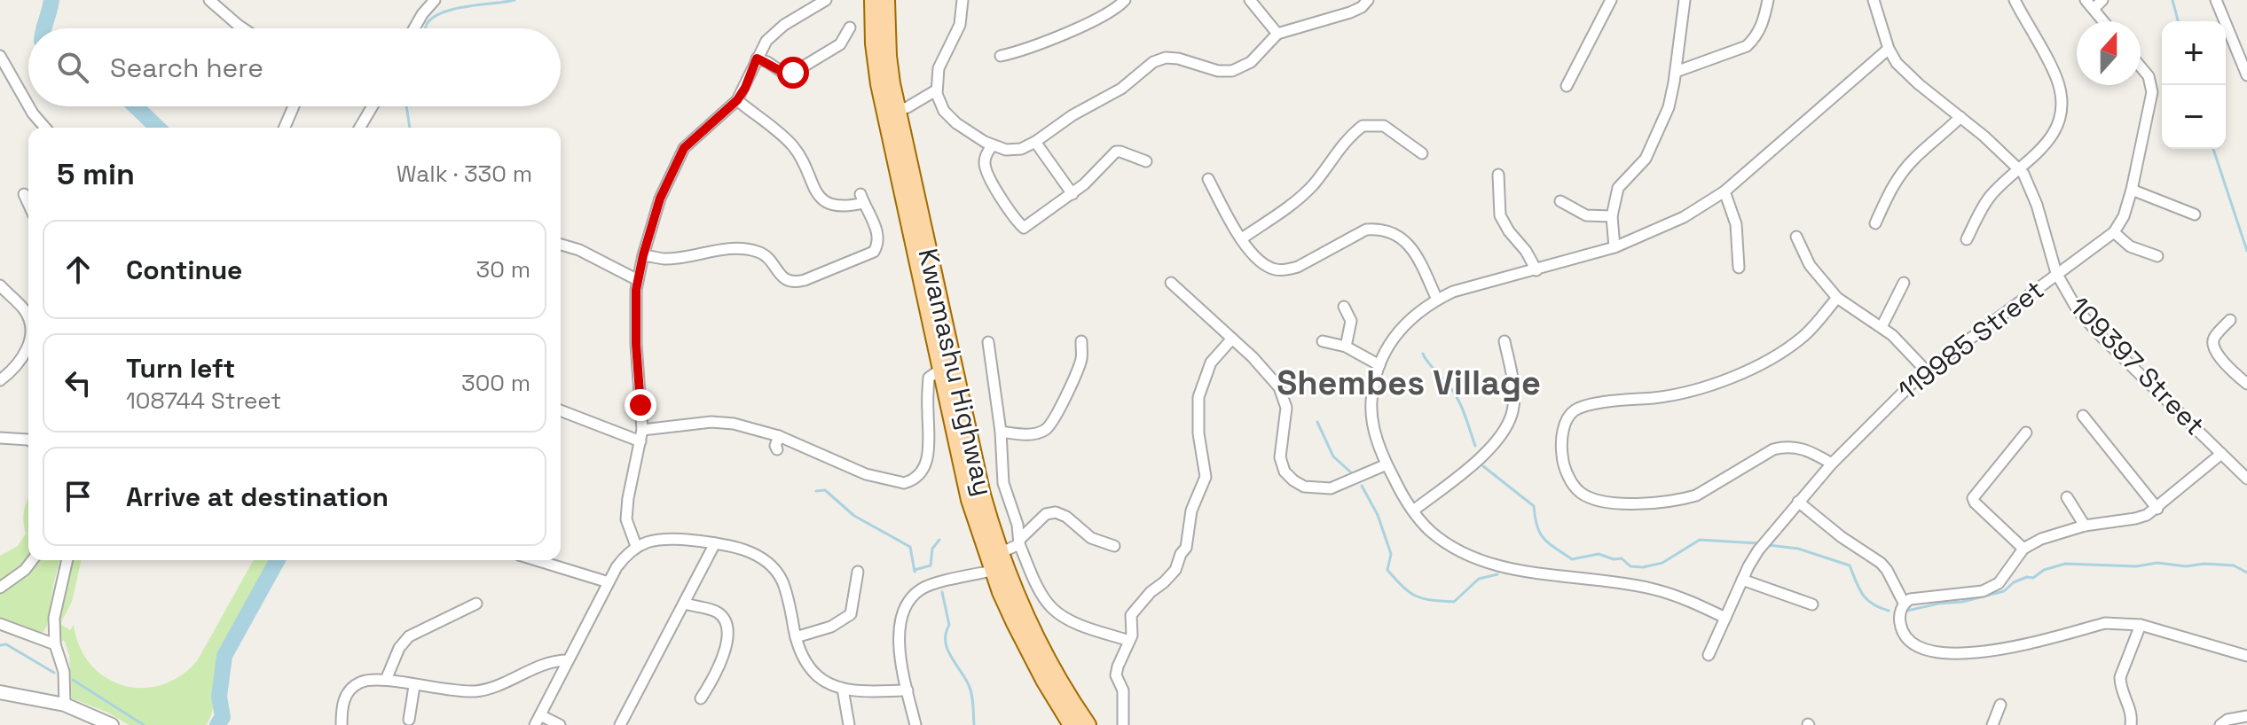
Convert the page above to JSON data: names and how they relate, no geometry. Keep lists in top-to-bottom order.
{
  "streets": {
    "main road": ["Kwamashu Highway"],
    "street": ["119985 Street", "109397 Street"]
  },
  "crossings": [
    ["119985 Street", "109397 Street"]
  ],
  "districts": ["Shembes Village"],
  "north": "top",
  "page": {
    "map_buttons": ["+", "−"],
    "search": "Search here",
    "heading": ["5 min", "Walk · 330 m"],
    "list": [
      ["Continue", "30 m"],
      ["Turn left", "108744 Street", "300 m"],
      "Arrive at destination"
    ]
  }
}
